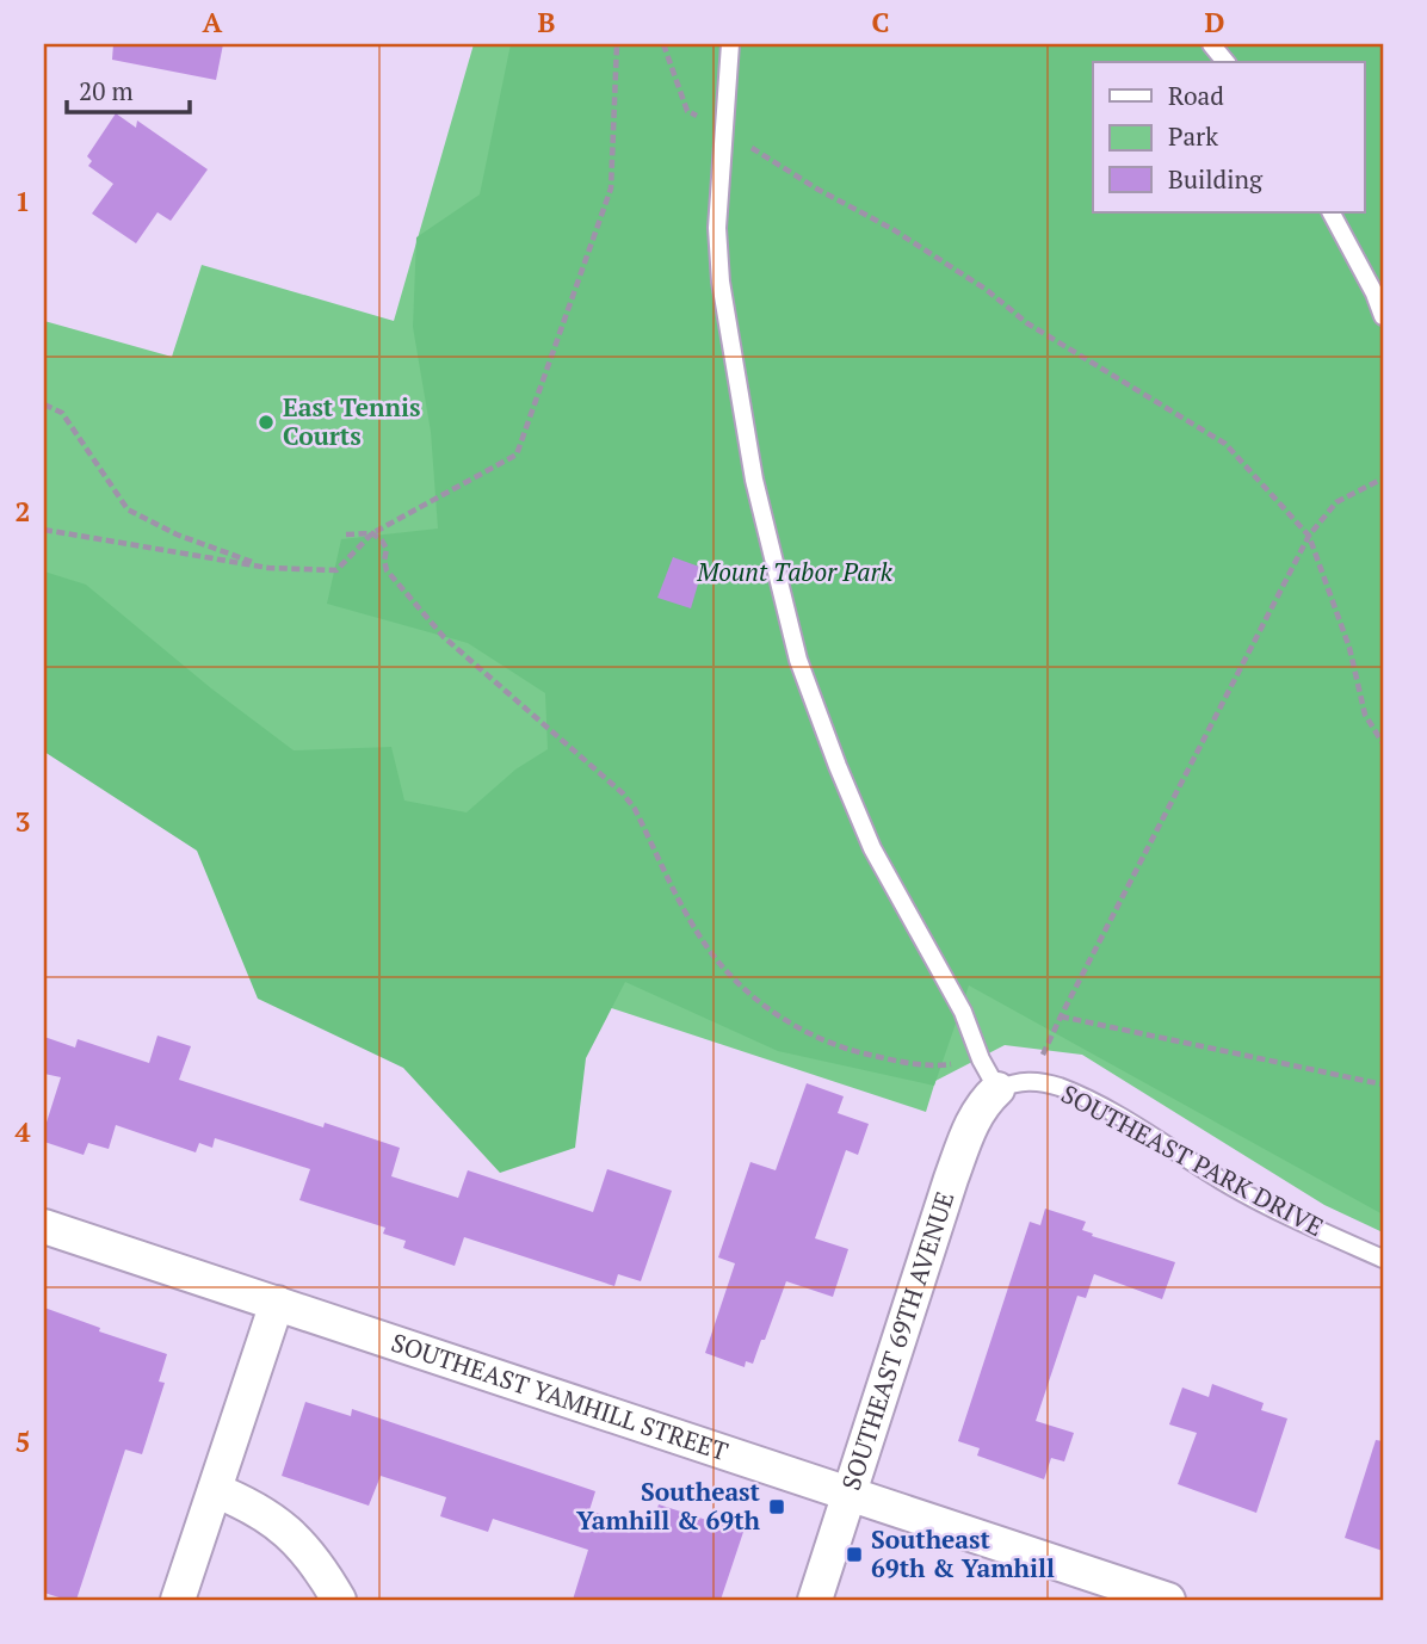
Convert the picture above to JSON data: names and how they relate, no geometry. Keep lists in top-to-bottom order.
{
  "streets": {
    "street": ["SOUTHEAST 69TH AVENUE", "SOUTHEAST YAMHILL STREET"],
    "lane": ["SOUTHEAST PARK DRIVE"]
  },
  "crossings": [
    ["SOUTHEAST PARK DRIVE", "SOUTHEAST 69TH AVENUE"],
    ["SOUTHEAST 69TH AVENUE", "SOUTHEAST YAMHILL STREET"]
  ],
  "parks": ["Mount Tabor Park"],
  "places": {
    "other": ["East Tennis Courts"],
    "transit": ["Southeast Yamhill & 69th", "Southeast 69th & Yamhill"]
  },
  "legend": ["Road", "Park", "Building"],
  "scale_bar": "20 m",
  "grid": {
    "columns": [
      "A",
      "B",
      "C",
      "D"
    ],
    "rows": [
      "1",
      "2",
      "3",
      "4",
      "5"
    ]
  }
}
